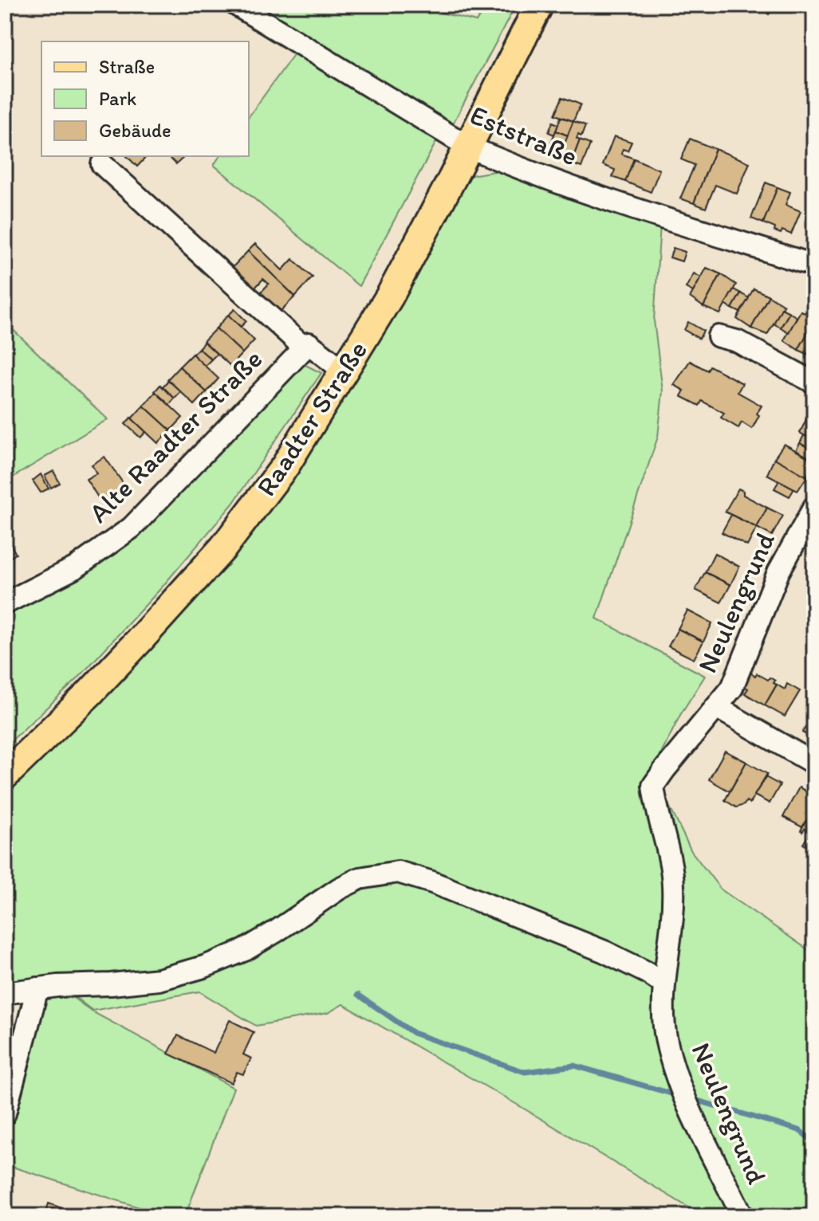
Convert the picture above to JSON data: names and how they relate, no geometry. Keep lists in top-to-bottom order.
{
  "streets": {
    "main road": ["Raadter Straße"],
    "street": ["Eststraße", "Alte Raadter Straße", "Neulengrund"]
  },
  "crossings": [
    ["Eststraße", "Raadter Straße"],
    ["Raadter Straße", "Alte Raadter Straße"]
  ],
  "legend": ["Straße", "Park", "Gebäude"]
}
